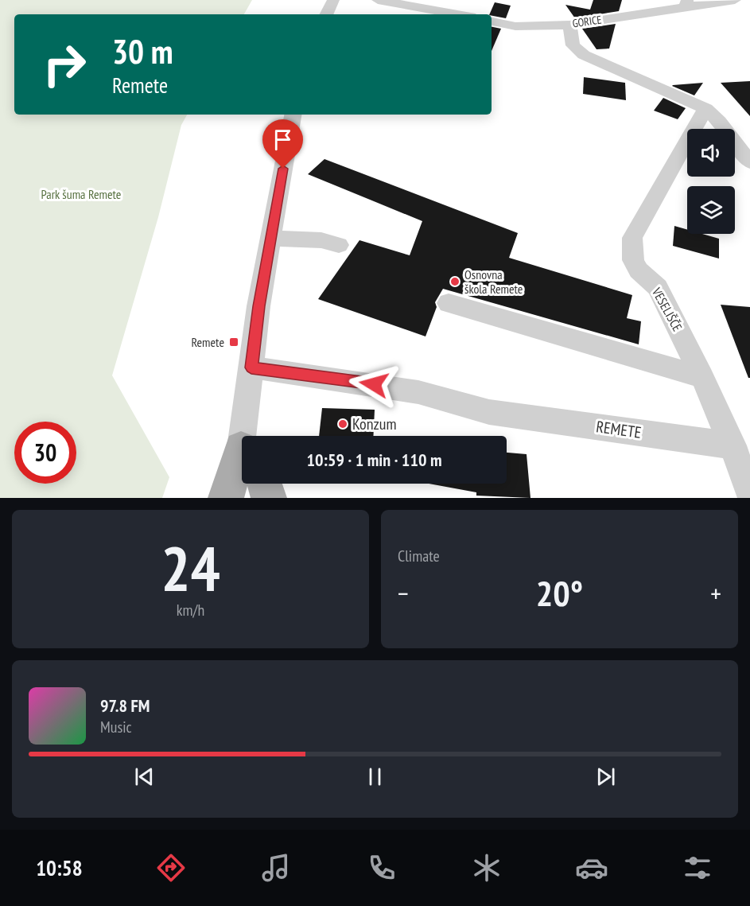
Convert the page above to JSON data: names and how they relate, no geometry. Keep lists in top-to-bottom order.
{
  "streets": {
    "street": ["GORICE", "VESELIŠČE", "REMETE"]
  },
  "crossings": [
    ["VESELIŠČE", "REMETE"]
  ],
  "parks": ["Park šuma Remete"],
  "places": {
    "other": ["Osnovna škola Remete", "Konzum"],
    "transit": ["Remete"]
  },
  "page": {
    "turn": ["30 m", "Remete"],
    "limit": "30",
    "trip": "10:59 · 1 min · 110 m",
    "tile": [
      ["24", "km/h"],
      "Climate"
    ],
    "heat": ["−", "20°", "+"],
    "song": ["97.8 FM", "Music"],
    "tabs": "10:58"
  }
}
